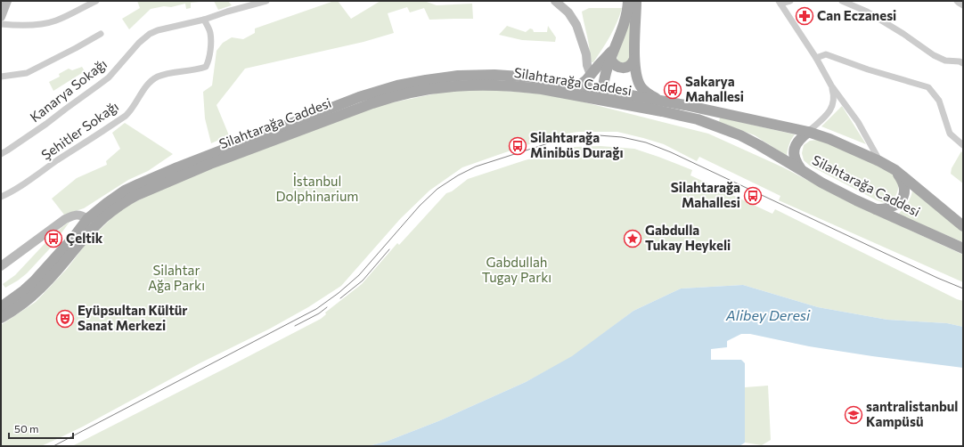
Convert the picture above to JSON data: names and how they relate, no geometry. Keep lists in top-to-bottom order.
{
  "streets": {
    "main road": ["Silahtarağa Caddesi"],
    "street": ["Kanarya Sokağı", "Şehitler Sokağı"]
  },
  "crossings": [
    ["Kanarya Sokağı", "Şehitler Sokağı"]
  ],
  "water": ["Alibey Deresi"],
  "parks": ["İstanbul Dolphinarium", "Gabdullah Tugay Parkı", "Silahtar Ağa Parkı"],
  "places": {
    "pharmacy": ["Can Eczanesi"],
    "bus stop": [
      "Sakarya Mahallesi",
      "Silahtarağa Minibüs Durağı",
      "Silahtarağa Mahallesi",
      "Çeltik"
    ],
    "place": ["Gabdulla Tukay Heykeli"],
    "theatre": ["Eyüpsultan Kültür Sanat Merkezi"],
    "school or university": ["santralistanbul Kampüsü"]
  },
  "scale_bar": "50 m"
}
